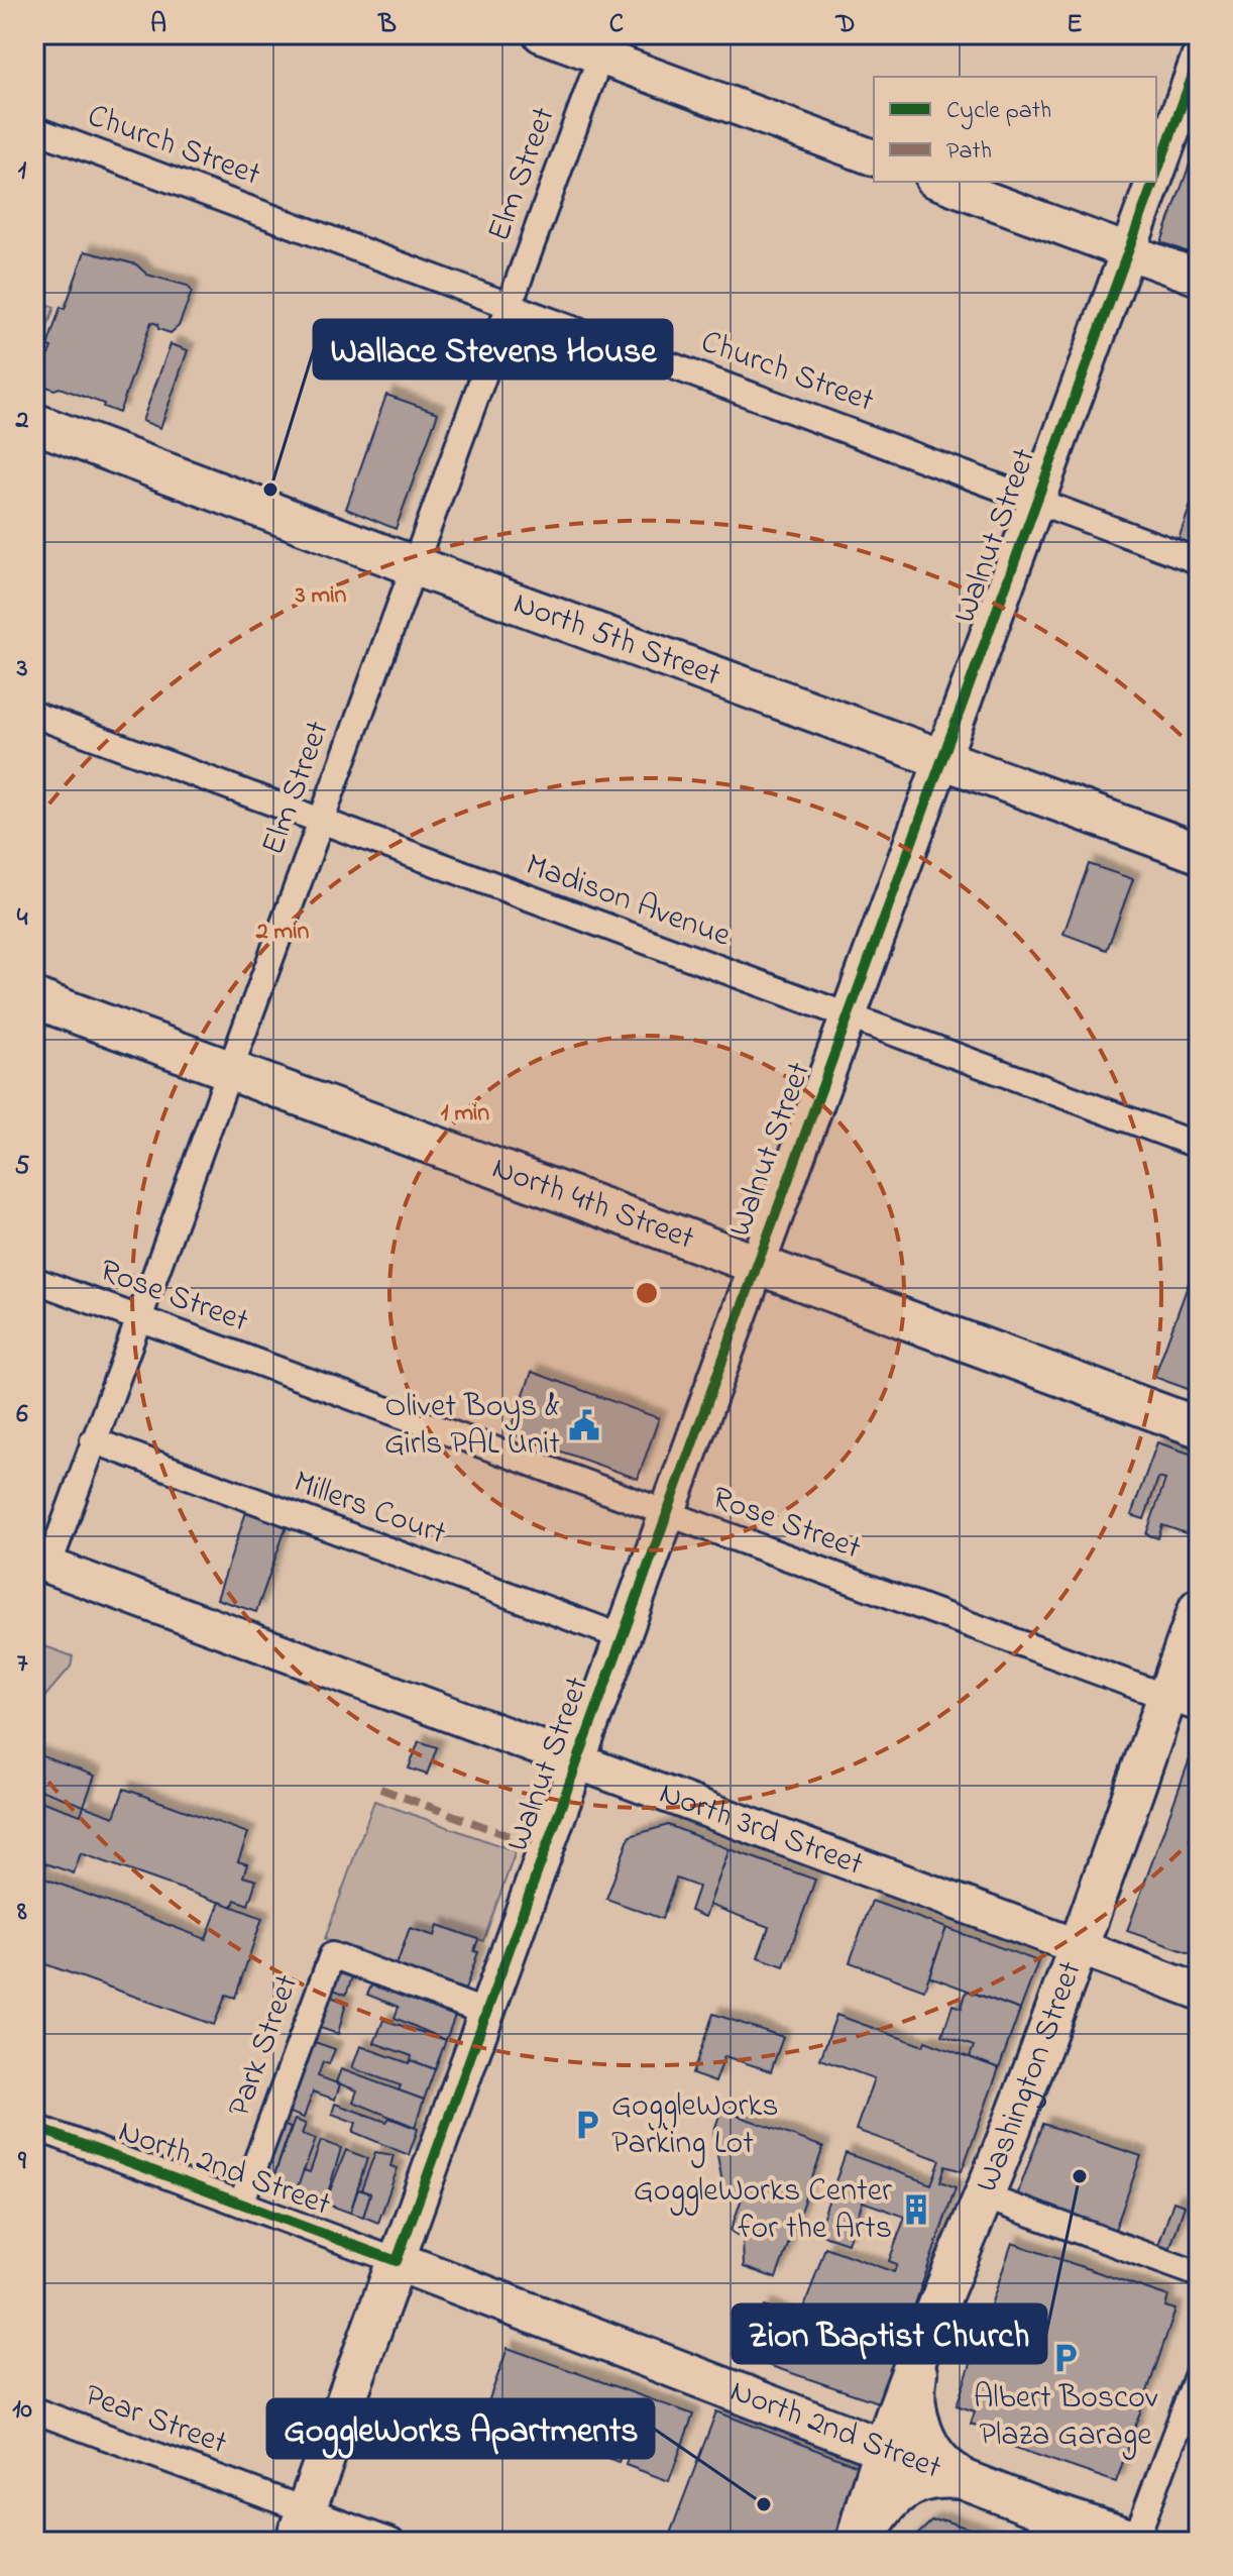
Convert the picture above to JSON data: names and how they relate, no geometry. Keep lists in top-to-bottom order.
{
  "streets": {
    "main road": [
      "Walnut Street",
      "North 5th Street",
      "North 4th Street",
      "Washington Street",
      "North 2nd Street"
    ],
    "street": [
      "Church Street",
      "Elm Street",
      "Madison Avenue",
      "Rose Street",
      "Millers Court",
      "North 3rd Street",
      "Park Street",
      "Pear Street"
    ]
  },
  "crossings": [
    ["Church Street", "Elm Street"],
    ["Church Street", "Walnut Street"],
    ["Elm Street", "North 5th Street"],
    ["Elm Street", "Madison Avenue"],
    ["Elm Street", "North 4th Street"],
    ["Elm Street", "Rose Street"],
    ["Elm Street", "Millers Court"],
    ["Elm Street", "North 3rd Street"],
    ["Walnut Street", "North 5th Street"],
    ["Walnut Street", "Madison Avenue"],
    ["Walnut Street", "North 4th Street"],
    ["Walnut Street", "Rose Street"],
    ["Walnut Street", "Millers Court"],
    ["Walnut Street", "North 3rd Street"],
    ["Walnut Street", "Park Street"],
    ["Walnut Street", "North 2nd Street"],
    ["Walnut Street", "Pear Street"],
    ["Rose Street", "Washington Street"],
    ["North 3rd Street", "Washington Street"],
    ["Park Street", "North 2nd Street"],
    ["Washington Street", "North 2nd Street"]
  ],
  "places": {
    "other": ["Wallace Stevens House", "Zion Baptist Church", "GoggleWorks Apartments"],
    "public building": ["Olivet Boys & Girls PAL Unit"],
    "parking": ["GoggleWorks Parking Lot", "Albert Boscov Plaza Garage"],
    "building": ["GoggleWorks Center for the Arts"]
  },
  "legend": ["Cycle path", "Path"],
  "grid": {
    "columns": [
      "A",
      "B",
      "C",
      "D",
      "E"
    ],
    "rows": [
      "1",
      "2",
      "3",
      "4",
      "5",
      "6",
      "7",
      "8",
      "9",
      "10"
    ]
  },
  "rings": ["3 min", "2 min", "1 min"]
}
